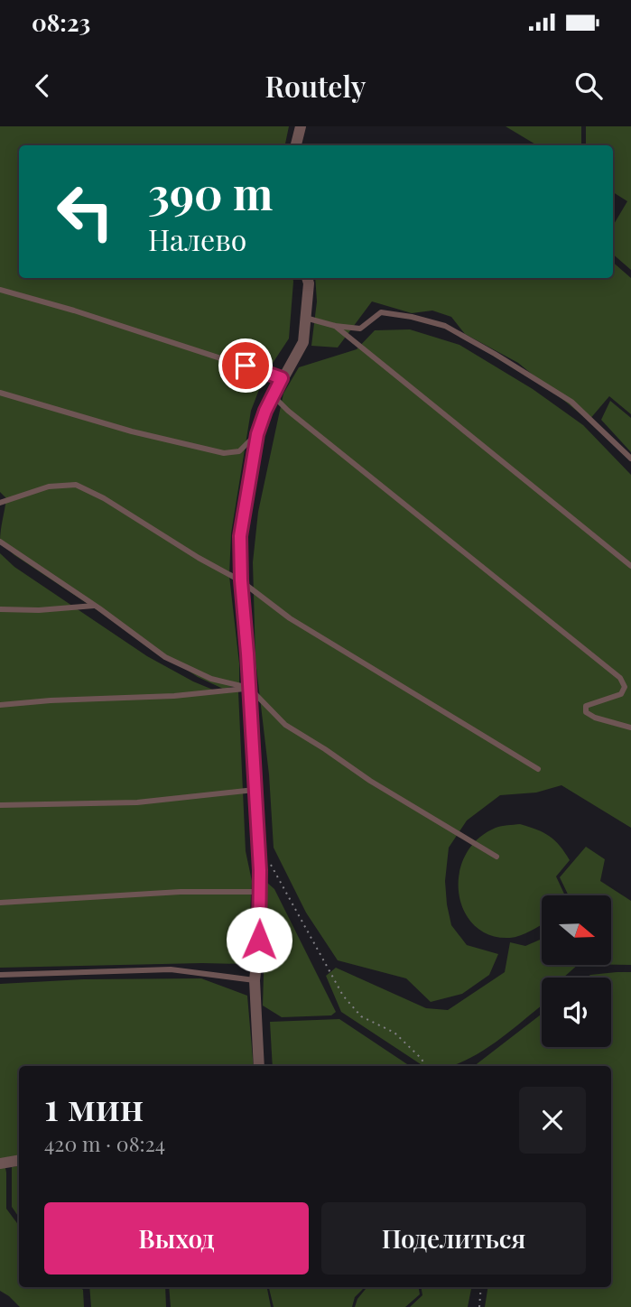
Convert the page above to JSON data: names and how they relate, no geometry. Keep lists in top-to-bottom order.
{
  "north": "right",
  "page": {
    "status": "08:23",
    "header": "Routely",
    "turn": ["390 m", "Налево"],
    "heading": ["1 мин", "420 m · 08:24"],
    "buttons": ["Выход", "Поделиться"]
  }
}
